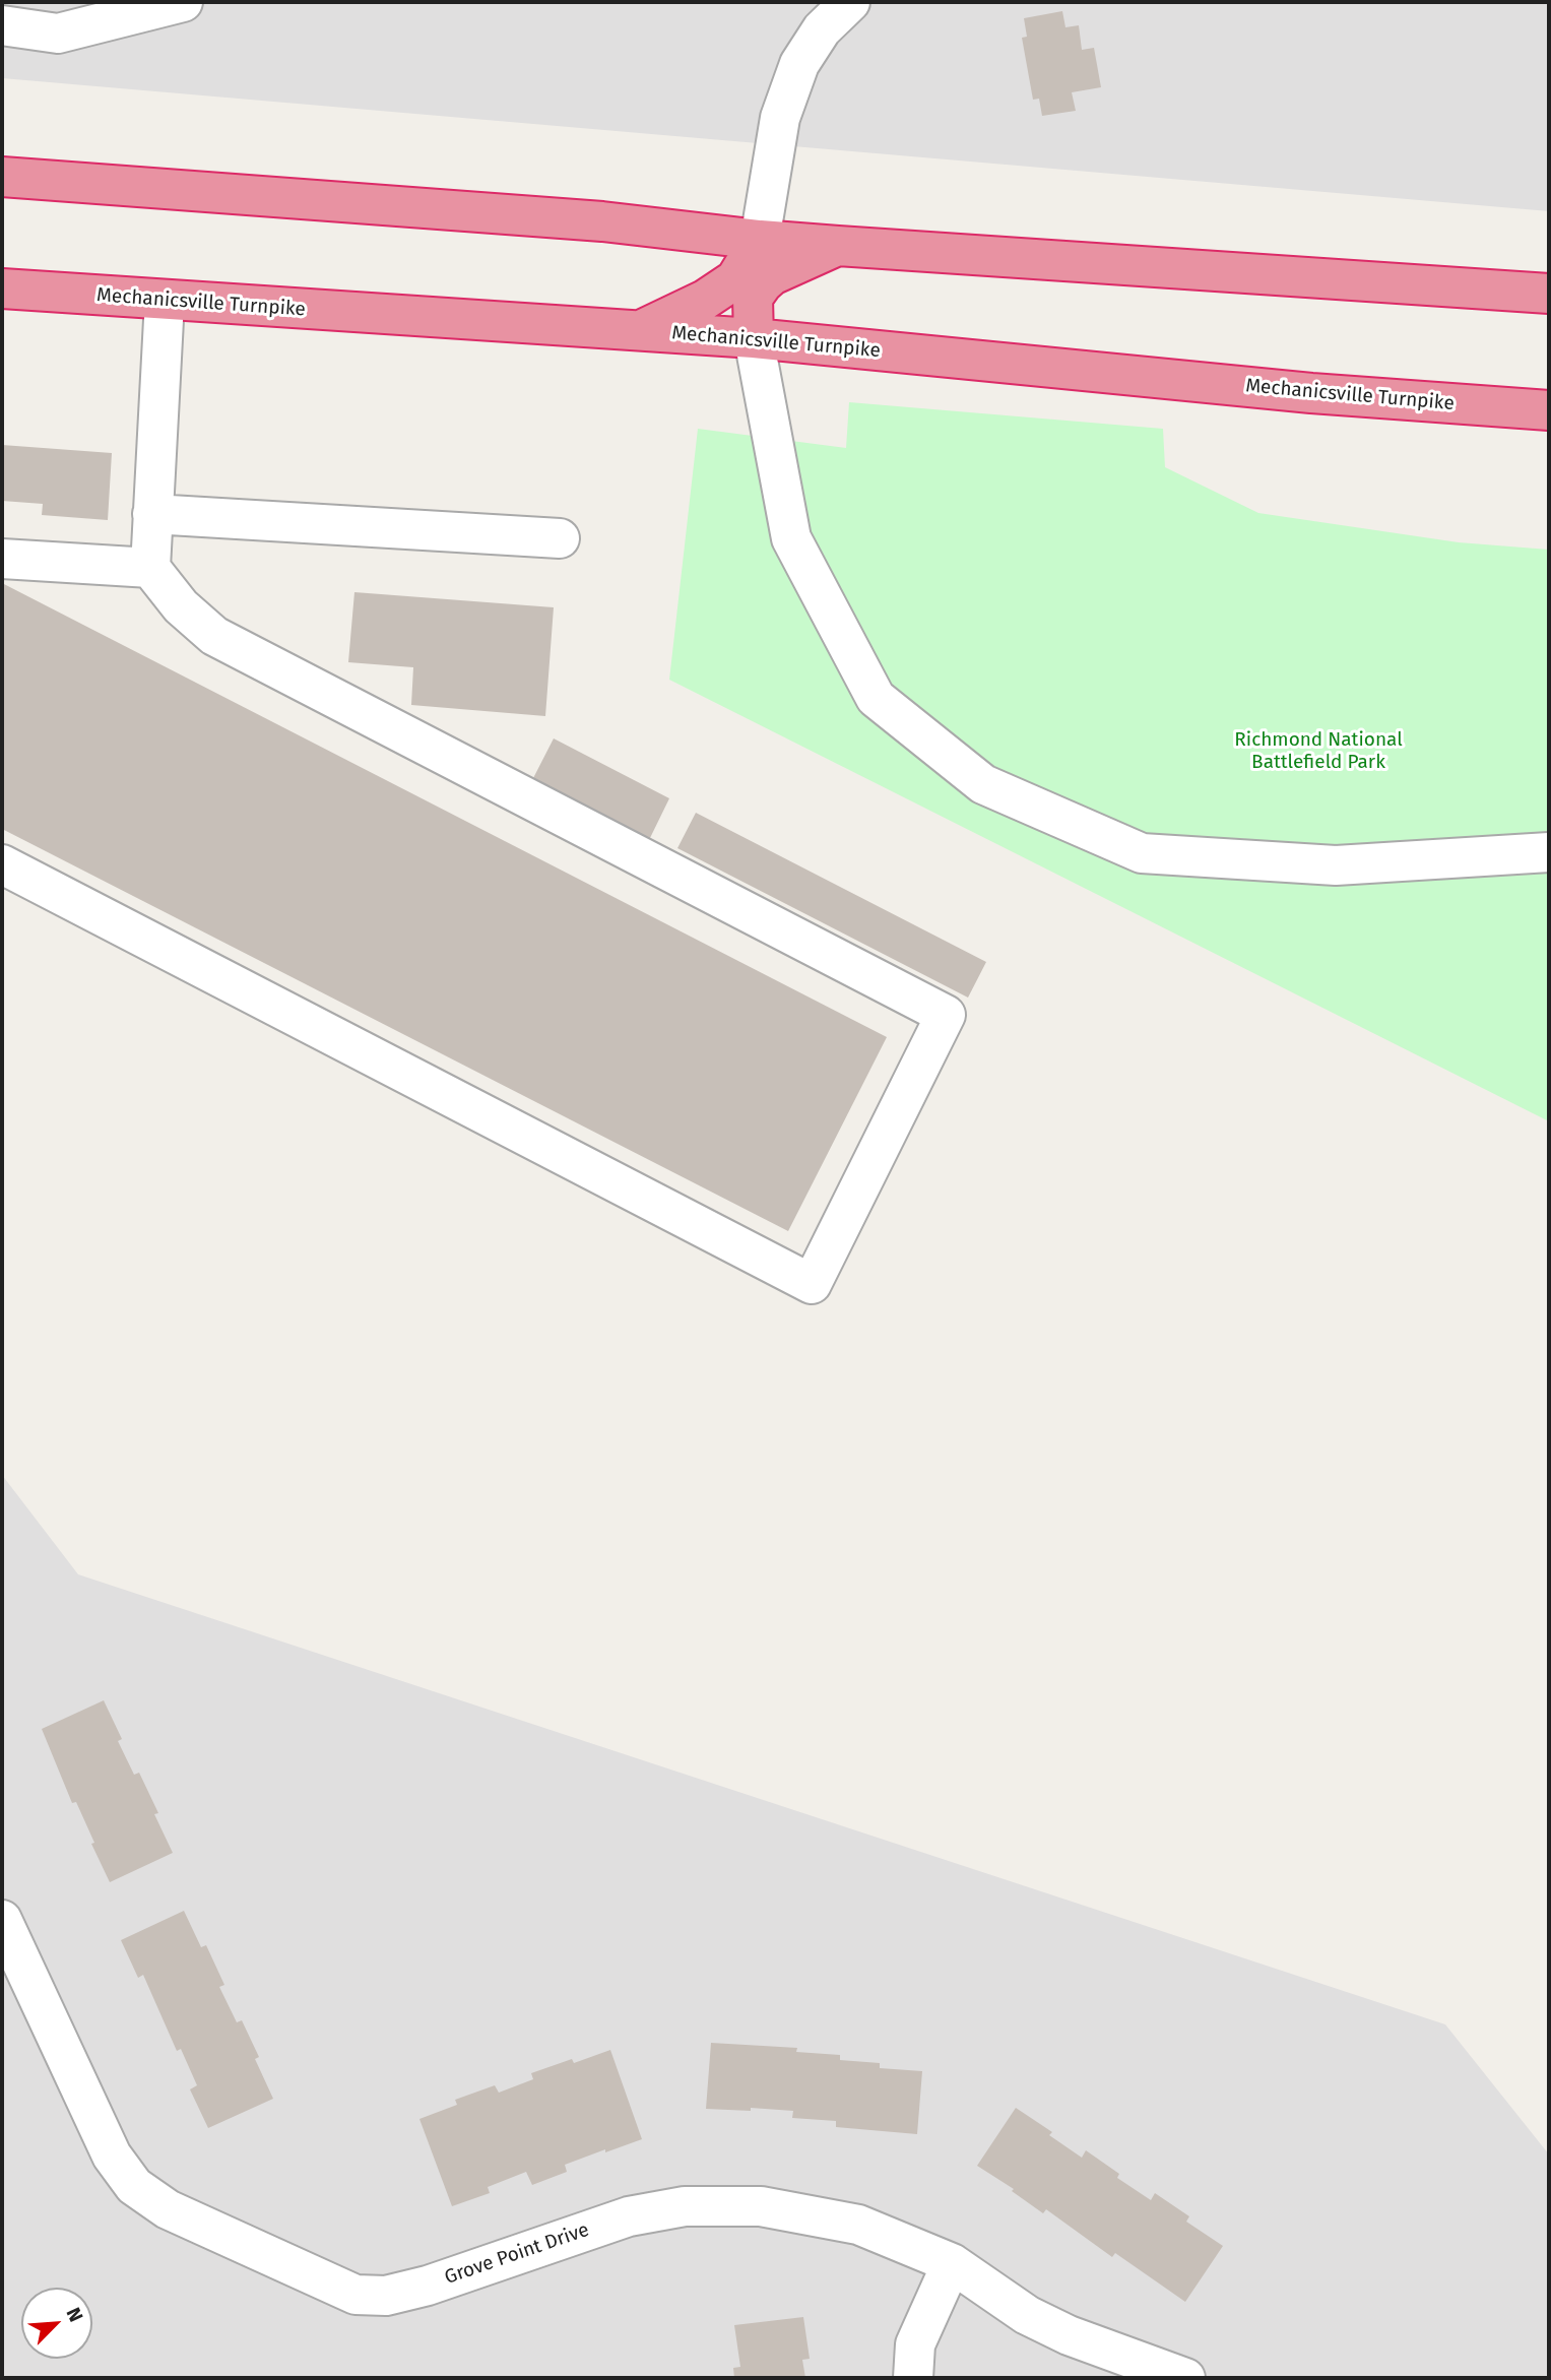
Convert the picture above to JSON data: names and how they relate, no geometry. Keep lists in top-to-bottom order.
{
  "streets": {
    "highway": ["Mechanicsville Turnpike"],
    "street": ["Grove Point Drive"]
  },
  "parks": ["Richmond National Battlefield Park"],
  "north": "top right"
}
